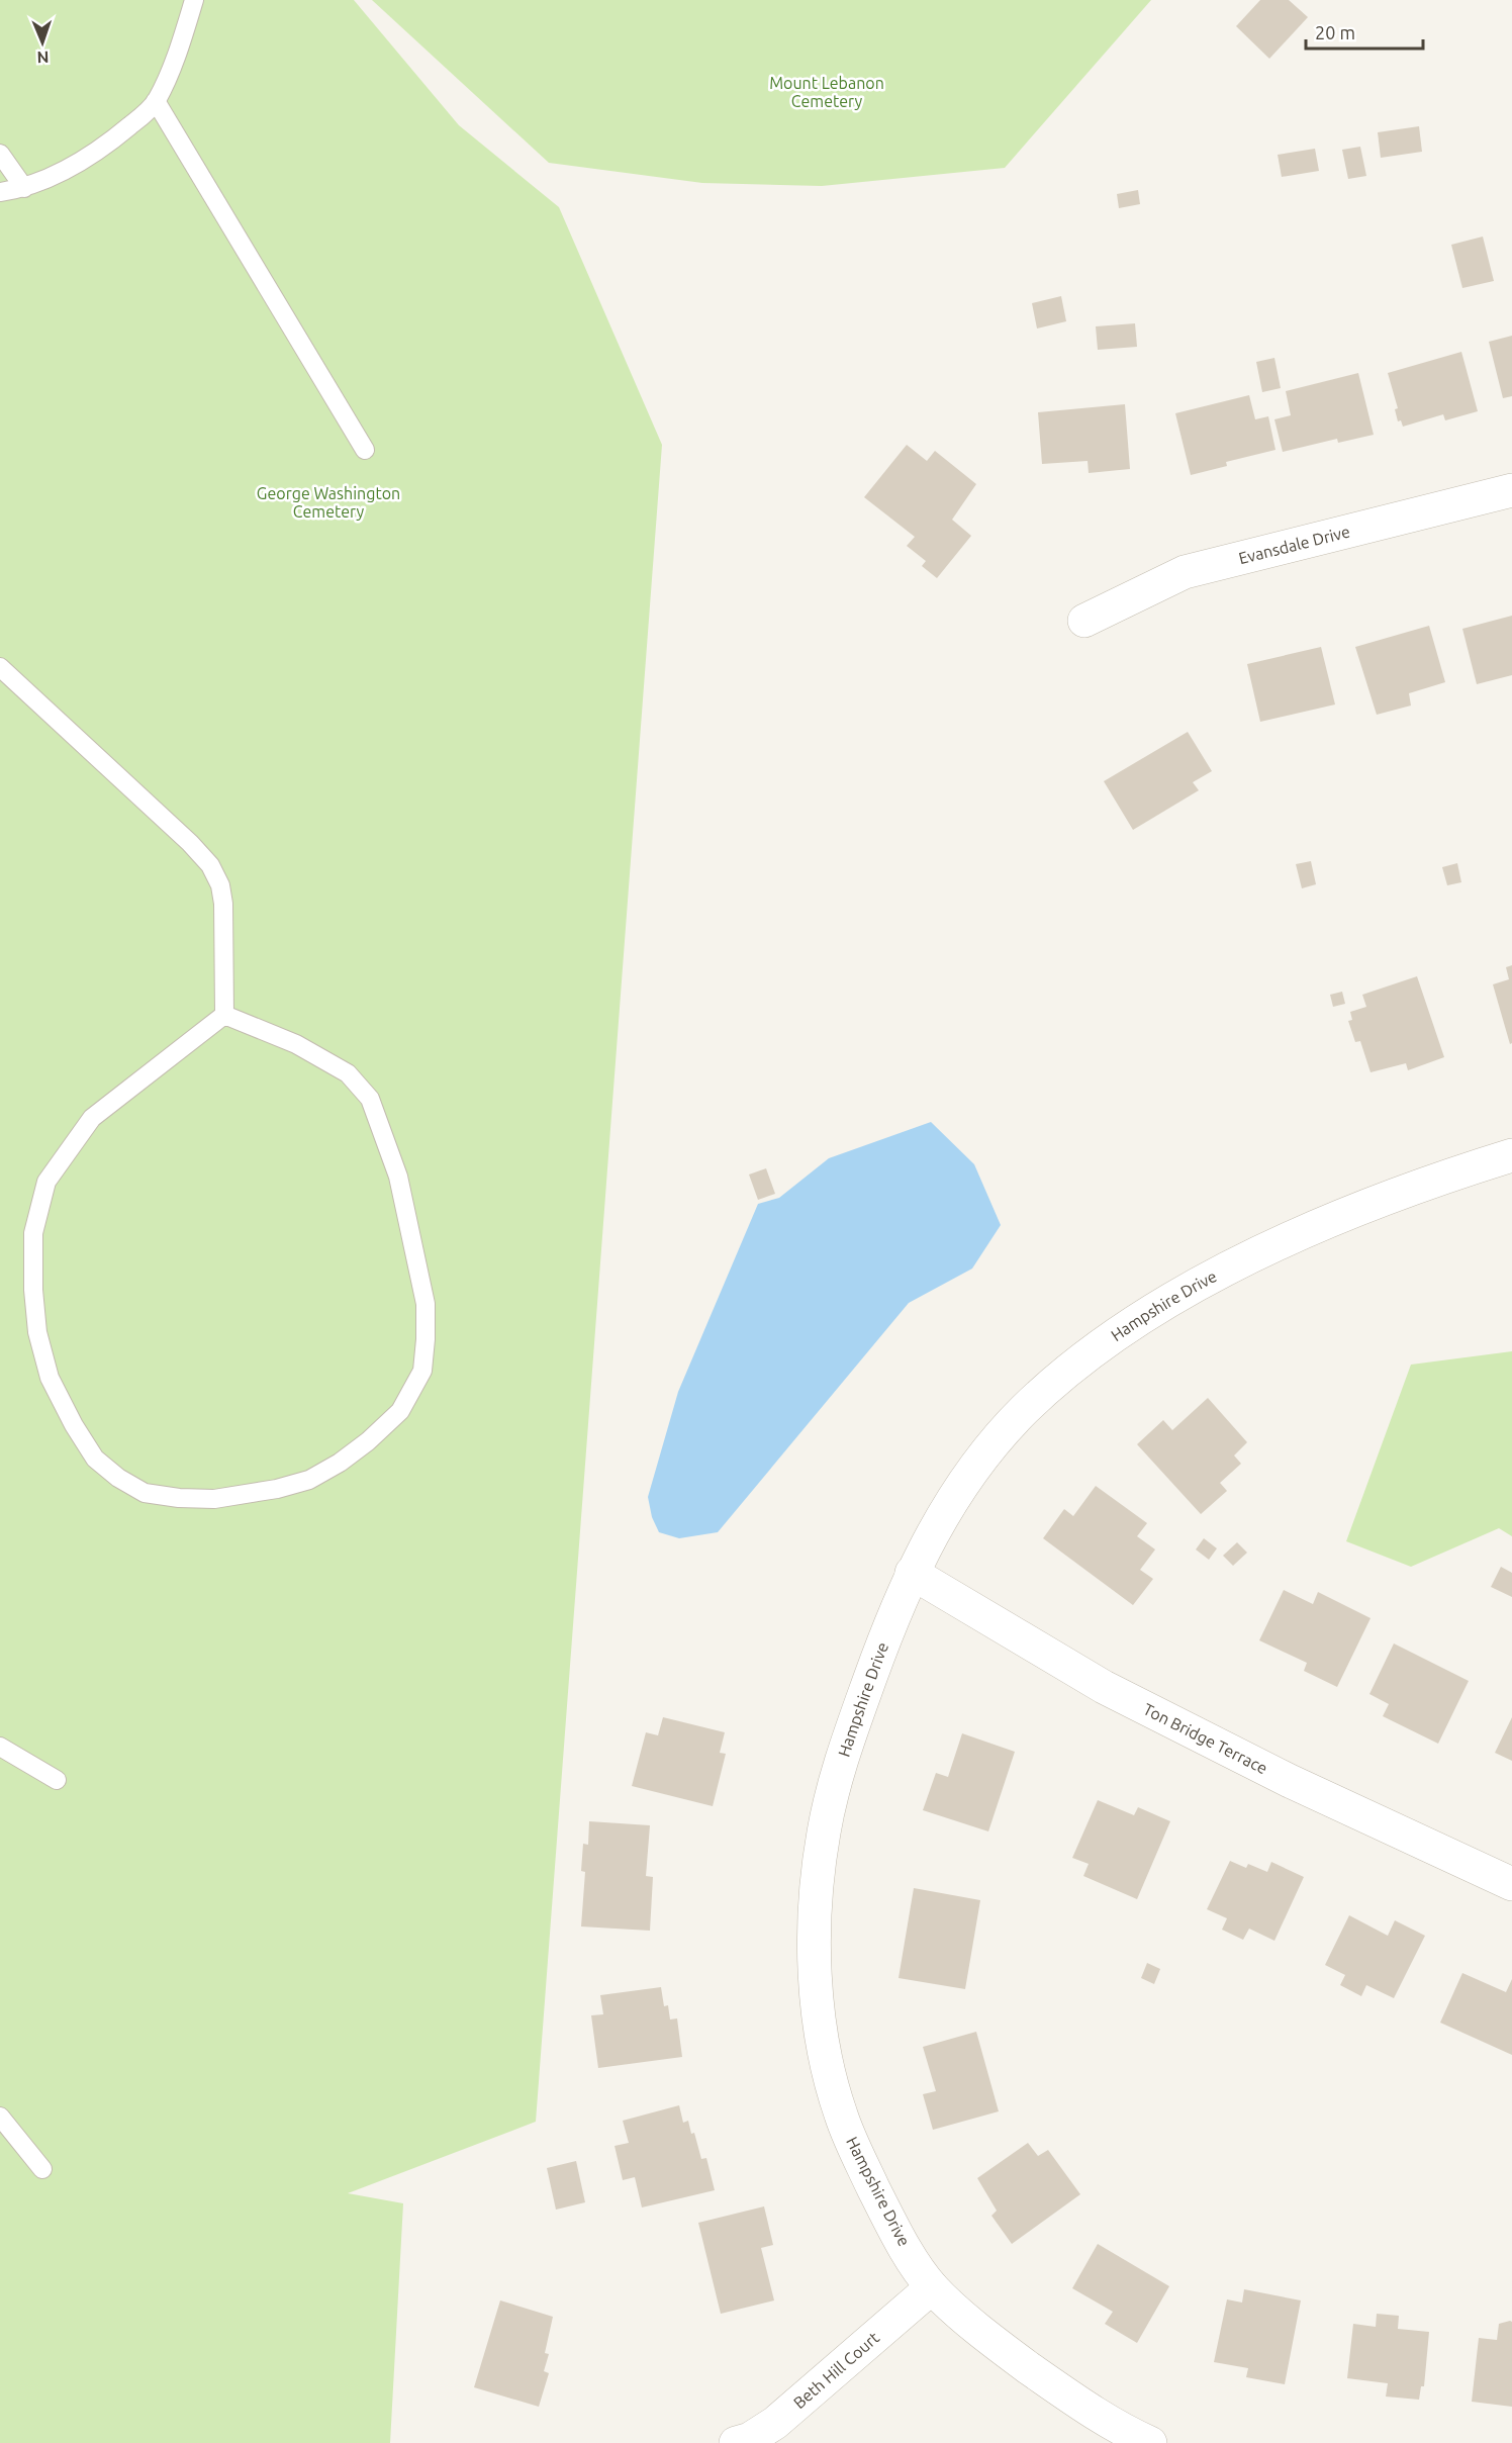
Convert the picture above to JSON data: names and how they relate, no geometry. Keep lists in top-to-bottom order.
{
  "streets": {
    "street": [
      "Evansdale Drive",
      "Hampshire Drive",
      "Ton Bridge Terrace",
      "Beth Hill Court"
    ]
  },
  "crossings": [
    ["Hampshire Drive", "Ton Bridge Terrace"],
    ["Hampshire Drive", "Beth Hill Court"]
  ],
  "parks": ["Mount Lebanon Cemetery", "George Washington Cemetery"],
  "scale_bar": "20 m",
  "north": "bottom"
}
